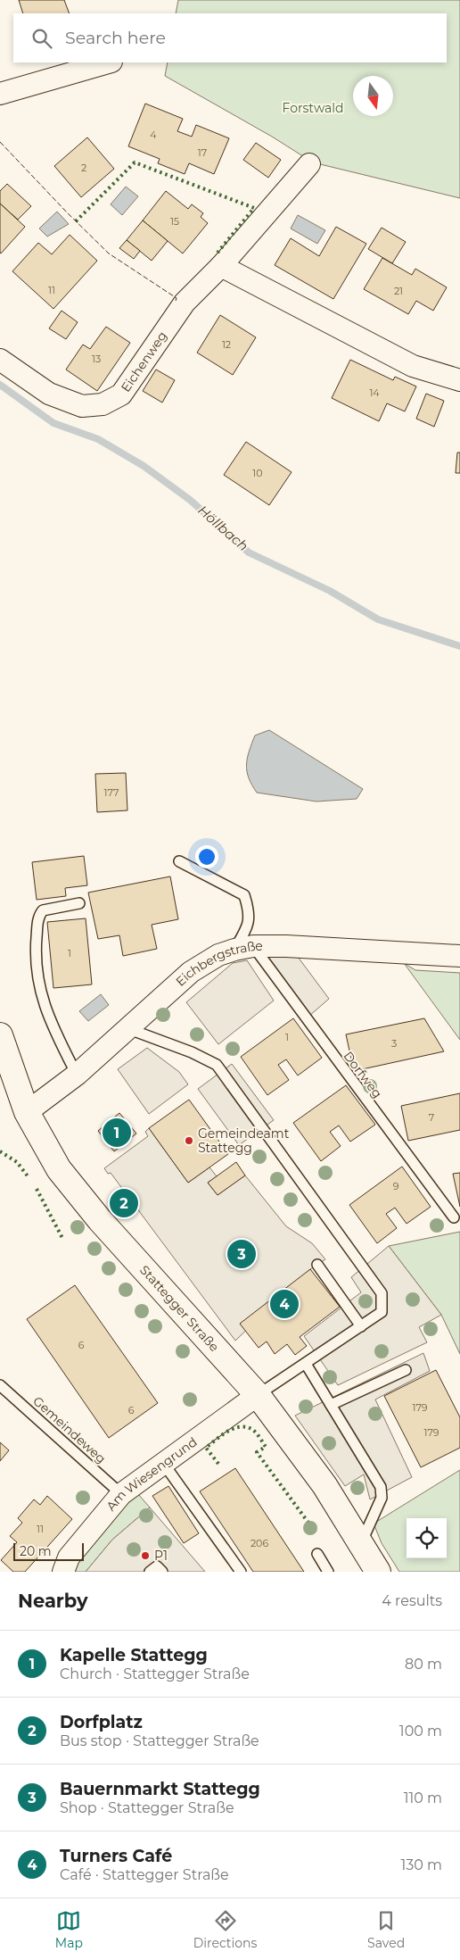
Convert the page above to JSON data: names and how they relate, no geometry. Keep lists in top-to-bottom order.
{
  "streets": {
    "main road": ["Stattegger Straße"],
    "street": ["Eichenweg", "Eichbergstraße", "Am Wiesengrund"],
    "lane": ["Dorfweg", "Gemeindeweg"]
  },
  "crossings": [
    ["Eichbergstraße", "Dorfweg"],
    ["Eichbergstraße", "Stattegger Straße"],
    ["Stattegger Straße", "Am Wiesengrund"],
    ["Gemeindeweg", "Am Wiesengrund"]
  ],
  "water": ["Höllbach"],
  "parks": ["Forstwald"],
  "places": ["Gemeindeamt Stattegg", "P1"],
  "house_numbers": [
    "4",
    "17",
    "2",
    "15",
    "11",
    "21",
    "12",
    "13",
    "14",
    "10",
    "177",
    "1",
    "1",
    "3",
    "7",
    "9",
    "6",
    "179",
    "6",
    "179",
    "11",
    "206"
  ],
  "scale_bar": "20 m",
  "north": "bottom",
  "page": {
    "search": "Search here",
    "pins": [
      "1",
      "2",
      "3",
      "4"
    ],
    "scale": "20 m",
    "heading": ["Nearby", "4 results"],
    "list": [
      {
        "mark": "1",
        "name": "Kapelle Stattegg",
        "note": "Church · Stattegger Straße",
        "value": "80 m"
      },
      {
        "mark": "2",
        "name": "Dorfplatz",
        "note": "Bus stop · Stattegger Straße",
        "value": "100 m"
      },
      {
        "mark": "3",
        "name": "Bauernmarkt Stattegg",
        "note": "Shop · Stattegger Straße",
        "value": "110 m"
      },
      {
        "mark": "4",
        "name": "Turners Café",
        "note": "Café · Stattegger Straße",
        "value": "130 m"
      }
    ],
    "nav": ["Map", "Directions", "Saved"]
  }
}
